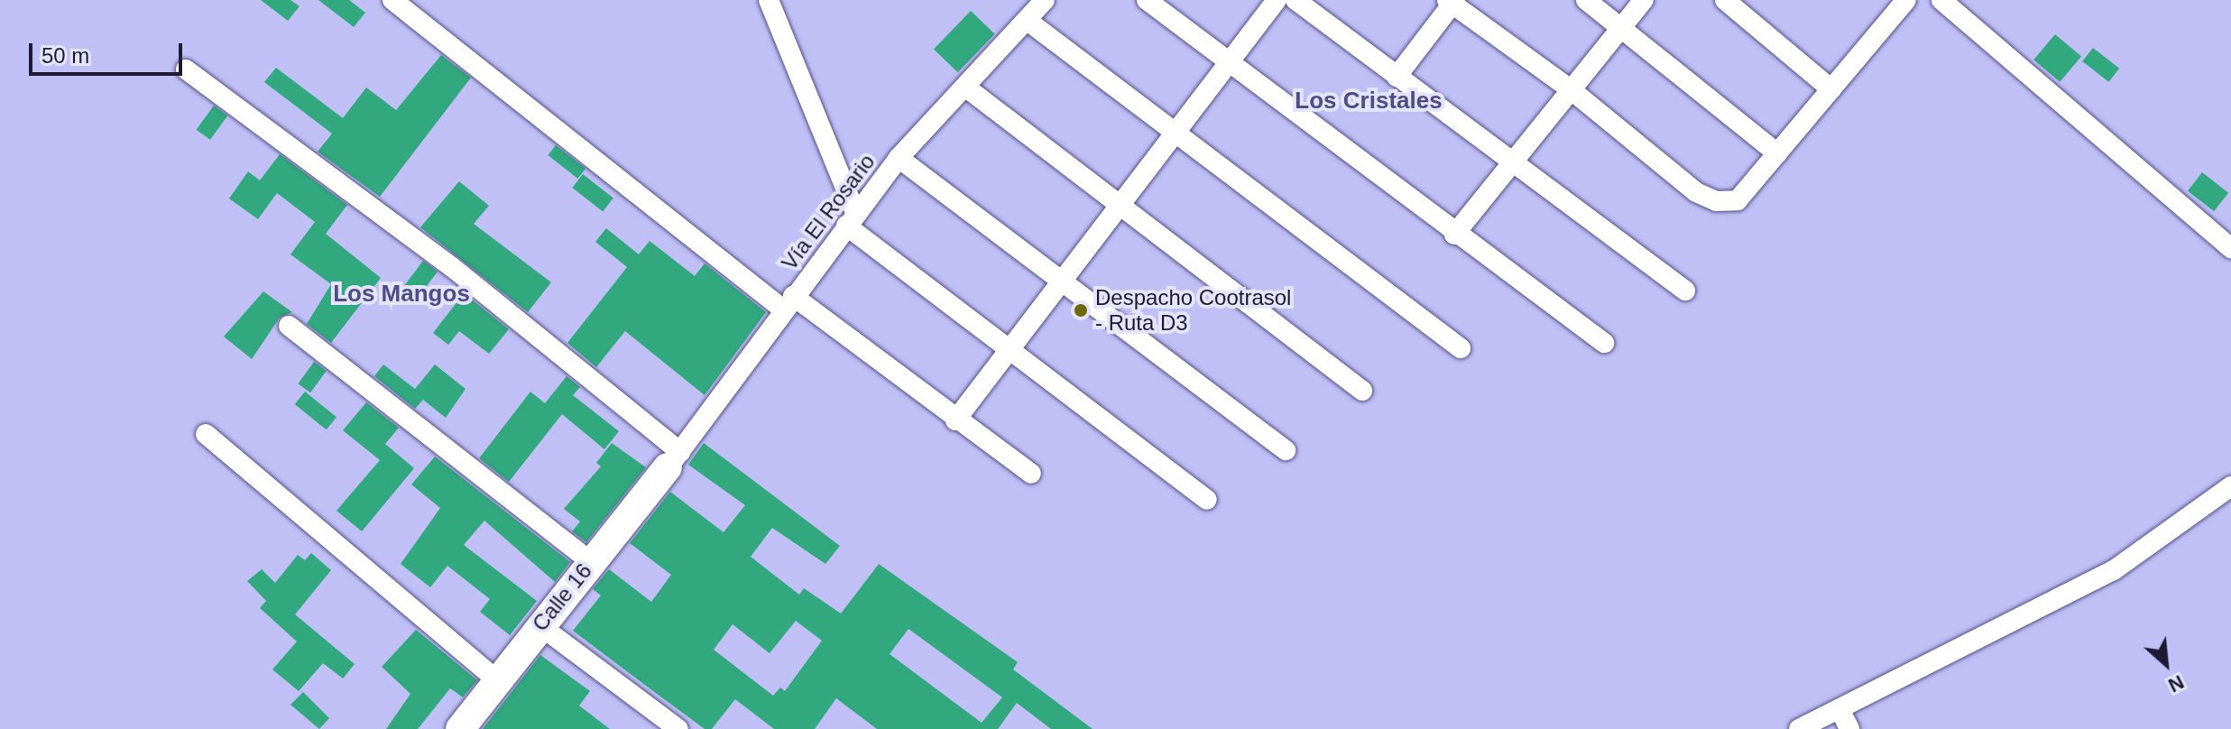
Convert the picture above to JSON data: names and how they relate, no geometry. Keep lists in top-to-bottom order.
{
  "streets": {
    "street": ["Vía El Rosario", "Calle 16"]
  },
  "crossings": [
    ["Vía El Rosario", "Calle 16"]
  ],
  "districts": ["Los Cristales", "Los Mangos"],
  "places": ["Despacho Cootrasol - Ruta D3"],
  "scale_bar": "50 m",
  "north": "bottom right"
}
